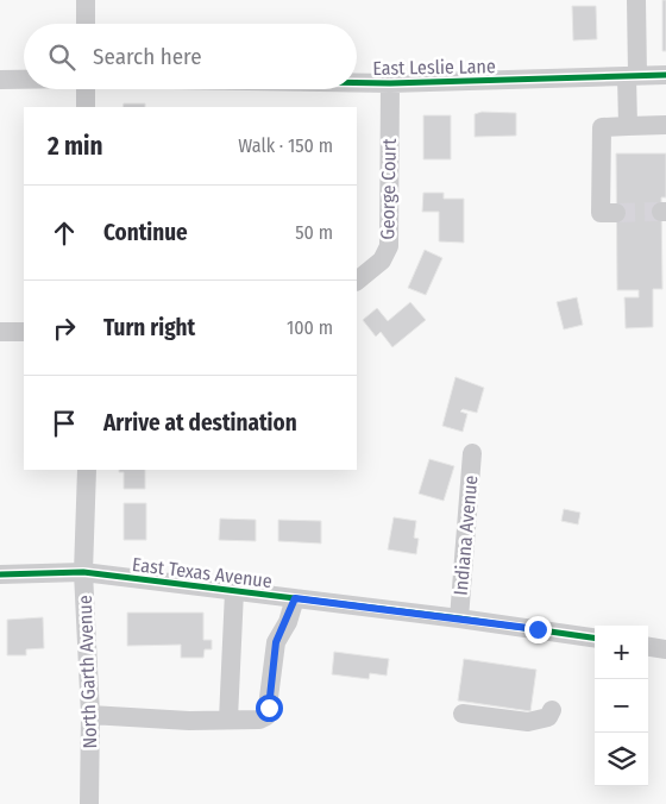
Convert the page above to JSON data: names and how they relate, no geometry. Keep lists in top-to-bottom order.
{
  "streets": {
    "street": [
      "East Leslie Lane",
      "George Court",
      "Indiana Avenue",
      "East Texas Avenue",
      "North Garth Avenue"
    ]
  },
  "crossings": [
    ["East Leslie Lane", "George Court"],
    ["Indiana Avenue", "East Texas Avenue"],
    ["East Texas Avenue", "North Garth Avenue"]
  ],
  "page": {
    "search": "Search here",
    "heading": ["2 min", "Walk · 150 m"],
    "list": [
      ["Continue", "50 m"],
      ["Turn right", "100 m"],
      "Arrive at destination"
    ],
    "map_buttons": ["+", "−"]
  }
}
